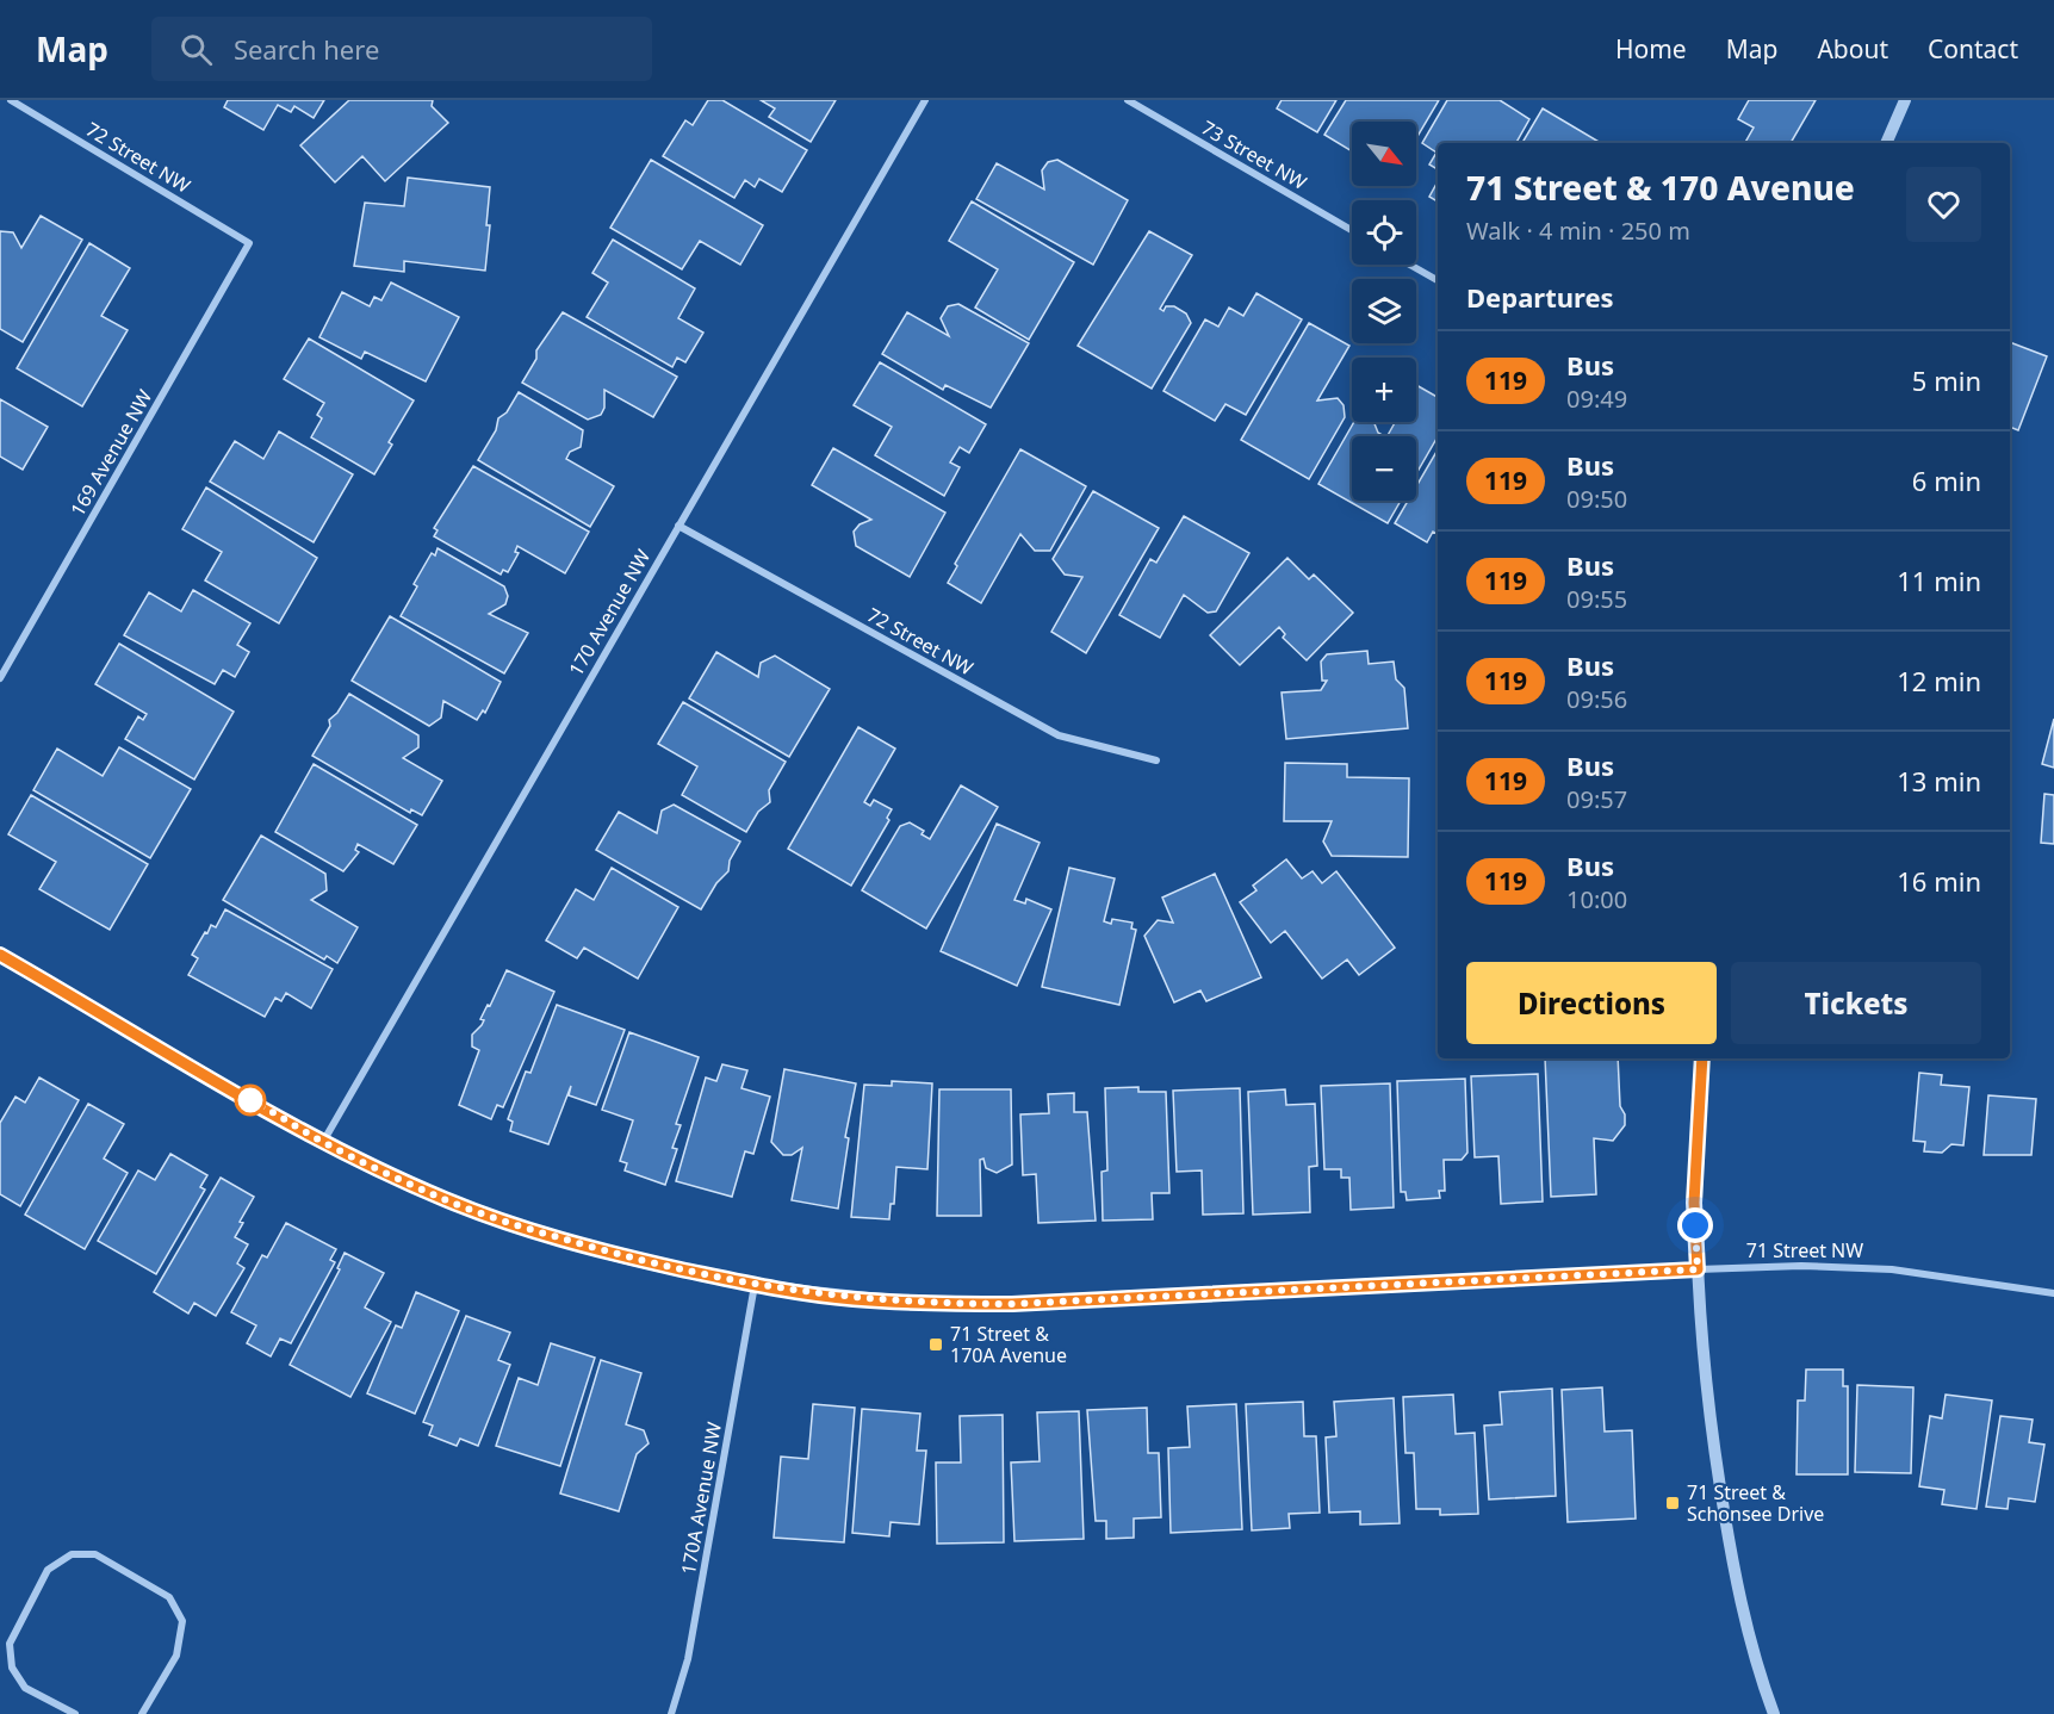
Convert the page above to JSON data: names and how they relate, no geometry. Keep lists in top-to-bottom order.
{
  "streets": {
    "street": [
      "73 Street NW",
      "72 Street NW",
      "169 Avenue NW",
      "170 Avenue NW",
      "71 Street NW",
      "170A Avenue NW"
    ]
  },
  "crossings": [
    ["72 Street NW", "169 Avenue NW"],
    ["72 Street NW", "170 Avenue NW"],
    ["170 Avenue NW", "71 Street NW"],
    ["71 Street NW", "170A Avenue NW"]
  ],
  "places": {
    "transit": ["71 Street & 170A Avenue", "71 Street & Schonsee Drive"]
  },
  "lines": ["bus line 119"],
  "north": "bottom right",
  "page": {
    "header": "Map",
    "search": "Search here",
    "nav": [
      "Home",
      "Map",
      "About",
      "Contact"
    ],
    "map_buttons": ["+", "−"],
    "heading": [
      ["71 Street & 170 Avenue", "Walk · 4 min · 250 m"],
      "Departures"
    ],
    "list": [
      {
        "mark": "119",
        "name": "Bus",
        "note": "09:49",
        "value": "5 min"
      },
      {
        "mark": "119",
        "name": "Bus",
        "note": "09:50",
        "value": "6 min"
      },
      {
        "mark": "119",
        "name": "Bus",
        "note": "09:55",
        "value": "11 min"
      },
      {
        "mark": "119",
        "name": "Bus",
        "note": "09:56",
        "value": "12 min"
      },
      {
        "mark": "119",
        "name": "Bus",
        "note": "09:57",
        "value": "13 min"
      },
      {
        "mark": "119",
        "name": "Bus",
        "note": "10:00",
        "value": "16 min"
      }
    ],
    "buttons": ["Directions", "Tickets"]
  }
}
